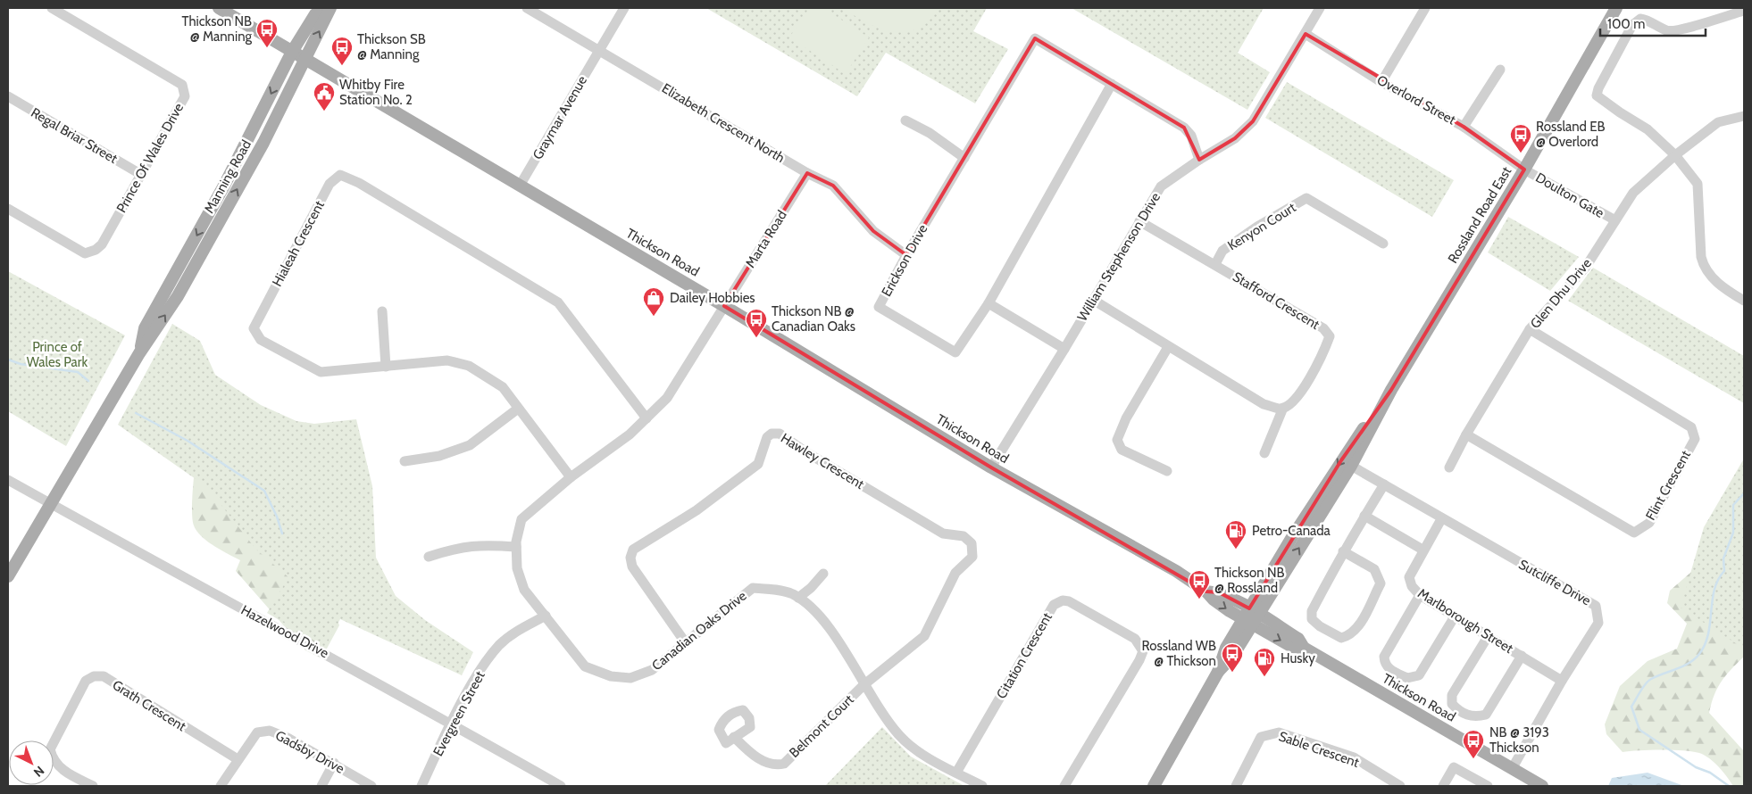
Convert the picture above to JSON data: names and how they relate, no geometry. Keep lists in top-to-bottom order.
{
  "streets": {
    "main road": ["Manning Road", "Rossland Road East", "Thickson Road"],
    "street": [
      "Overlord Street",
      "Graymar Avenue",
      "Elizabeth Crescent North",
      "Regal Briar Street",
      "Prince Of Wales Drive",
      "Doulton Gate",
      "Kenyon Court",
      "Marta Road",
      "Hialeah Crescent",
      "William Stephenson Drive",
      "Erickson Drive",
      "Glen Dhu Drive",
      "Stafford Crescent",
      "Hawley Crescent",
      "Flint Crescent",
      "Sutcliffe Drive",
      "Marlborough Street",
      "Canadian Oaks Drive",
      "Hazelwood Drive",
      "Citation Crescent",
      "Grath Crescent",
      "Evergreen Street",
      "Belmont Court",
      "Sable Crescent",
      "Gadsby Drive"
    ]
  },
  "crossings": [
    ["Overlord Street", "Doulton Gate"],
    ["Overlord Street", "Rossland Road East"],
    ["Overlord Street", "William Stephenson Drive"],
    ["Graymar Avenue", "Elizabeth Crescent North"],
    ["Graymar Avenue", "Thickson Road"],
    ["Elizabeth Crescent North", "Marta Road"],
    ["Elizabeth Crescent North", "Erickson Drive"],
    ["Regal Briar Street", "Prince Of Wales Drive"],
    ["Manning Road", "Thickson Road"],
    ["Manning Road", "Hazelwood Drive"],
    ["Doulton Gate", "Rossland Road East"],
    ["Doulton Gate", "Glen Dhu Drive"],
    ["Rossland Road East", "Thickson Road"],
    ["Rossland Road East", "Sutcliffe Drive"],
    ["Kenyon Court", "Stafford Crescent"],
    ["Marta Road", "Thickson Road"],
    ["Marta Road", "Canadian Oaks Drive"],
    ["Hialeah Crescent", "Canadian Oaks Drive"],
    ["Thickson Road", "William Stephenson Drive"],
    ["Thickson Road", "Sutcliffe Drive"],
    ["Thickson Road", "Canadian Oaks Drive"],
    ["William Stephenson Drive", "Erickson Drive"],
    ["William Stephenson Drive", "Stafford Crescent"],
    ["Glen Dhu Drive", "Flint Crescent"],
    ["Hawley Crescent", "Canadian Oaks Drive"],
    ["Hawley Crescent", "Belmont Court"],
    ["Sutcliffe Drive", "Marlborough Street"],
    ["Canadian Oaks Drive", "Citation Crescent"],
    ["Canadian Oaks Drive", "Evergreen Street"],
    ["Canadian Oaks Drive", "Belmont Court"],
    ["Hazelwood Drive", "Evergreen Street"],
    ["Grath Crescent", "Gadsby Drive"]
  ],
  "parks": ["Prince of Wales Park"],
  "places": {
    "bus stop": [
      "Thickson NB @ Manning",
      "Thickson SB @ Manning",
      "Rossland EB @ Overlord",
      "Thickson NB @ Canadian Oaks",
      "Thickson NB @ Rossland",
      "Rossland WB @ Thickson",
      "NB @ 3193 Thickson"
    ],
    "public building": ["Whitby Fire Station No. 2"],
    "shop": ["Dailey Hobbies"],
    "fuel station": ["Petro-Canada", "Husky"]
  },
  "scale_bar": "100 m",
  "north": "bottom right"
}
